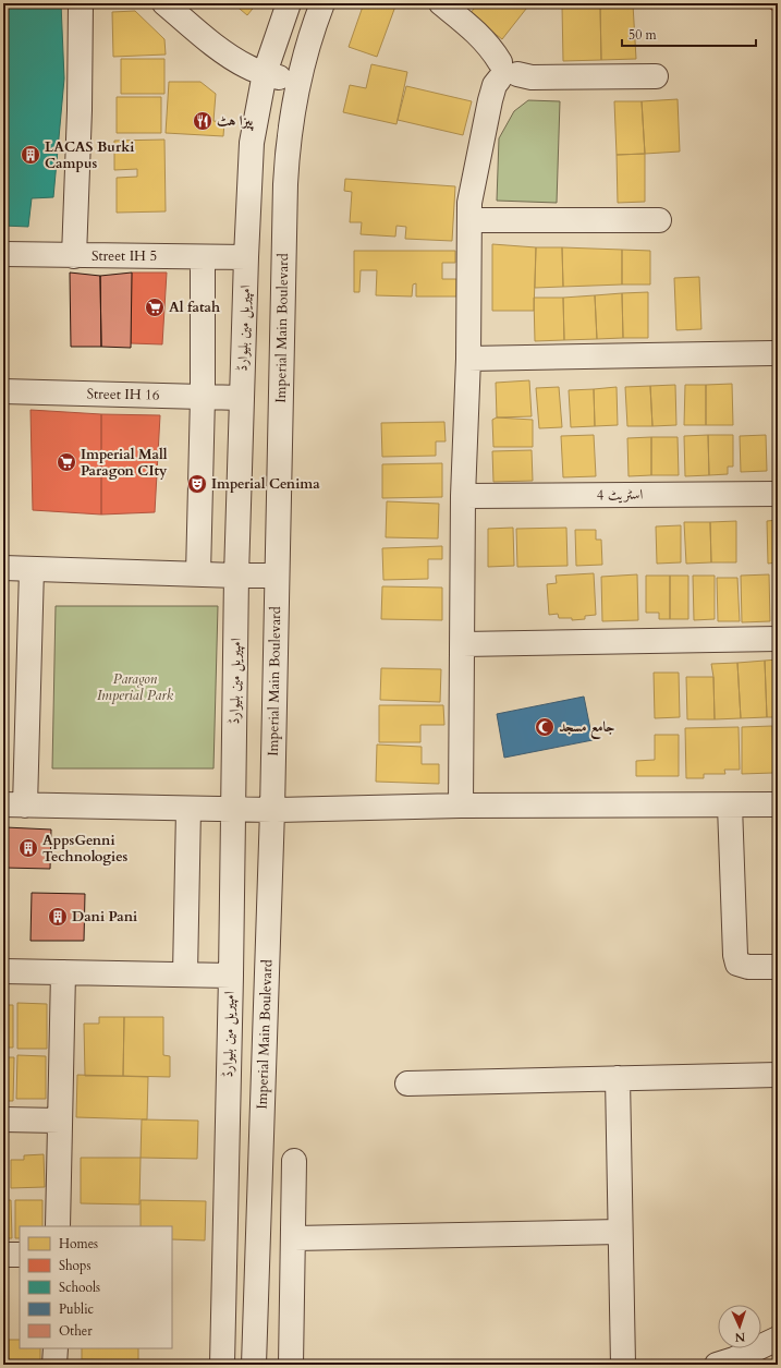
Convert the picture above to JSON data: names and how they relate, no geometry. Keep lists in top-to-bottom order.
{
  "streets": {
    "street": [
      "Street IH 5",
      "امپیریل مین بلیوارڈ",
      "Imperial Main Boulevard",
      "Street IH 16",
      "اسٹریٹ 4"
    ]
  },
  "crossings": [
    ["Street IH 5", "امپیریل مین بلیوارڈ"],
    ["امپیریل مین بلیوارڈ", "Street IH 16"]
  ],
  "parks": ["Paragon Imperial Park"],
  "places": {
    "restaurant": ["پیزا ہٹ"],
    "building": ["LACAS Burki Campus", "AppsGenni Technologies", "Dani Pani"],
    "supermarket": ["Al fatah", "Imperial Mall Paragon CIty"],
    "theatre": ["Imperial Cenima"],
    "mosque": ["جامع مسجد"]
  },
  "legend": [
    "Homes",
    "Shops",
    "Schools",
    "Public",
    "Other"
  ],
  "scale_bar": "50 m",
  "north": "bottom"
}
